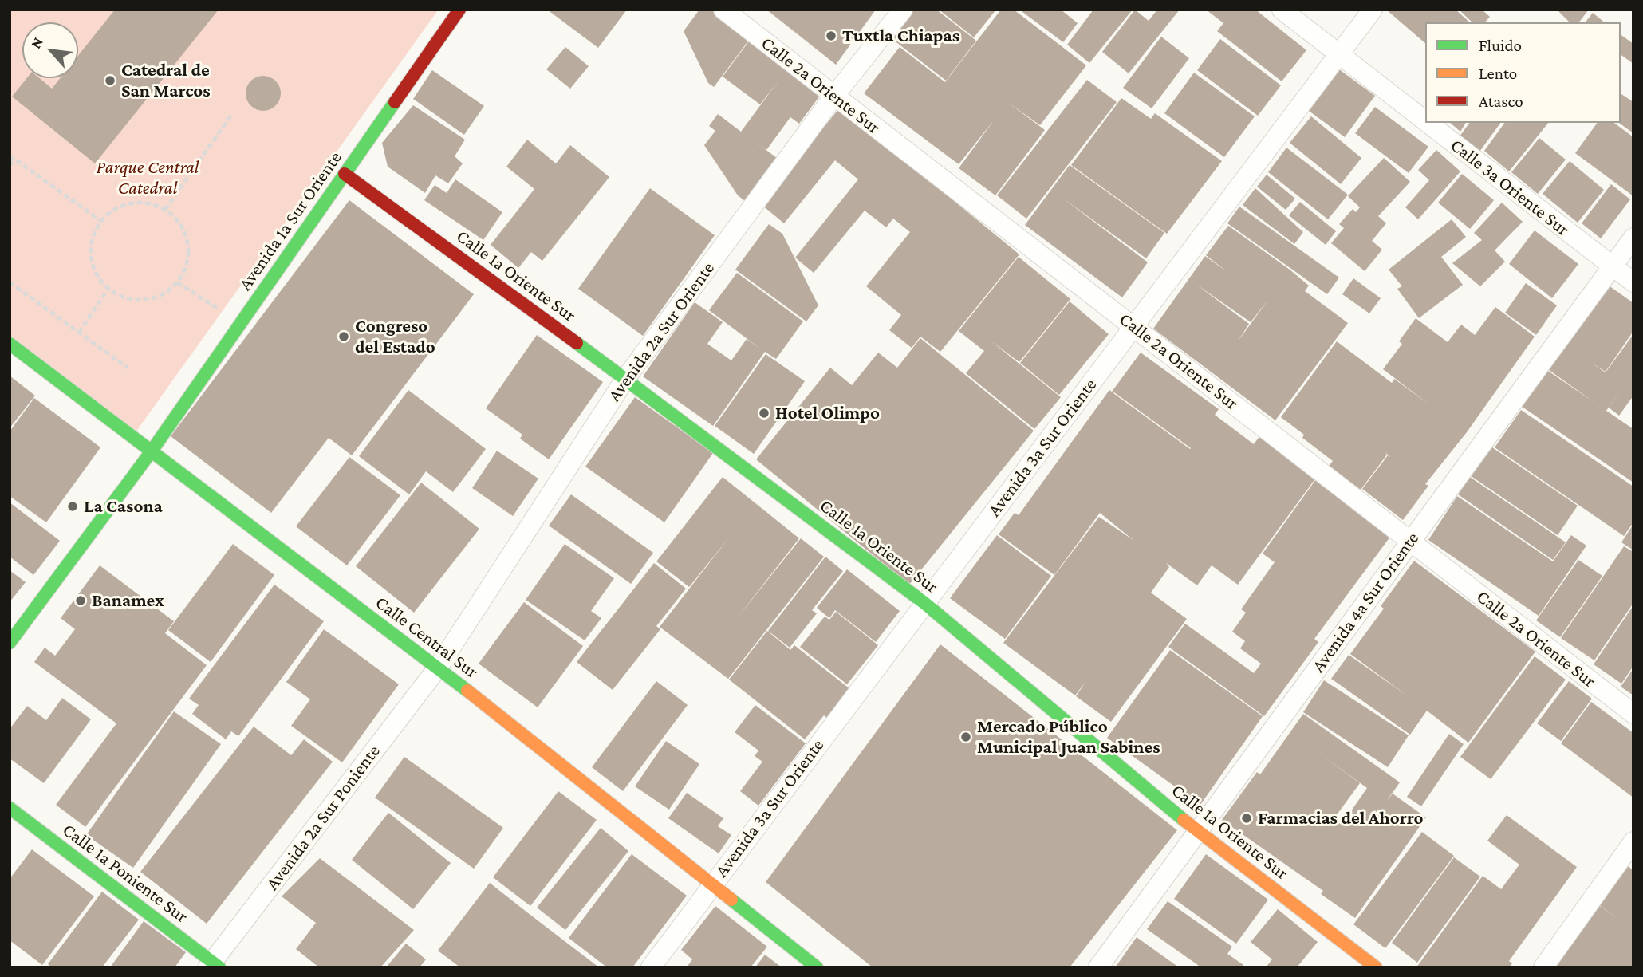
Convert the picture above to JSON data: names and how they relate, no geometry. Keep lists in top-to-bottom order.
{
  "streets": {
    "street": [
      "Calle 2a Oriente Sur",
      "Calle 3a Oriente Sur",
      "Avenida 1a Sur Oriente",
      "Calle 1a Oriente Sur",
      "Avenida 2a Sur Oriente",
      "Avenida 3a Sur Oriente",
      "Avenida 4a Sur Oriente",
      "Calle Central Sur",
      "Avenida 2a Sur Poniente",
      "Calle 1a Poniente Sur"
    ]
  },
  "crossings": [
    ["Calle 2a Oriente Sur", "Avenida 2a Sur Oriente"],
    ["Calle 2a Oriente Sur", "Avenida 3a Sur Oriente"],
    ["Calle 2a Oriente Sur", "Avenida 4a Sur Oriente"],
    ["Calle 3a Oriente Sur", "Avenida 3a Sur Oriente"],
    ["Calle 3a Oriente Sur", "Avenida 4a Sur Oriente"],
    ["Avenida 1a Sur Oriente", "Calle 1a Oriente Sur"],
    ["Avenida 1a Sur Oriente", "Calle Central Sur"],
    ["Calle 1a Oriente Sur", "Avenida 2a Sur Oriente"],
    ["Calle 1a Oriente Sur", "Avenida 3a Sur Oriente"],
    ["Calle 1a Oriente Sur", "Avenida 4a Sur Oriente"],
    ["Avenida 2a Sur Oriente", "Calle Central Sur"],
    ["Avenida 2a Sur Oriente", "Avenida 2a Sur Poniente"],
    ["Avenida 3a Sur Oriente", "Calle Central Sur"],
    ["Calle Central Sur", "Avenida 2a Sur Poniente"],
    ["Avenida 2a Sur Poniente", "Calle 1a Poniente Sur"]
  ],
  "parks": ["Parque Central Catedral"],
  "places": [
    "Tuxtla Chiapas",
    "Catedral de San Marcos",
    "Congreso del Estado",
    "Hotel Olimpo",
    "La Casona",
    "Banamex",
    "Mercado Público Municipal Juan Sabines",
    "Farmacias del Ahorro"
  ],
  "legend": ["Fluido", "Lento", "Atasco"],
  "north": "top left"
}
